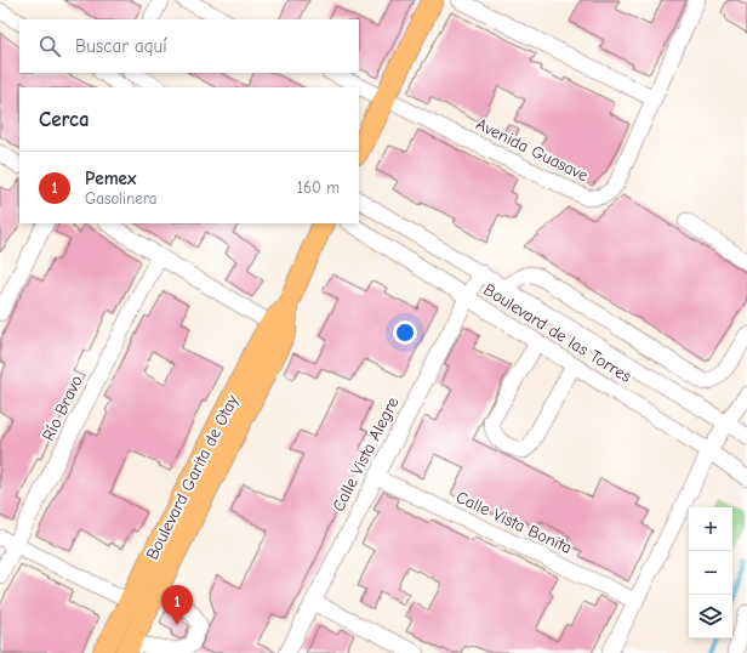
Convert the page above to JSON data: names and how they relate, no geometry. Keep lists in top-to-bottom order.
{
  "streets": {
    "main road": ["Boulevard Garita de Otay"],
    "street": [
      "Avenida Guasave",
      "Boulevard de las Torres",
      "Río Bravo",
      "Calle Vista Alegre",
      "Calle Vista Bonita"
    ]
  },
  "crossings": [
    ["Boulevard de las Torres", "Calle Vista Alegre"],
    ["Calle Vista Alegre", "Calle Vista Bonita"]
  ],
  "page": {
    "search": "Buscar aquí",
    "heading": "Cerca",
    "list": [
      {
        "mark": "1",
        "name": "Pemex",
        "note": "Gasolinera",
        "value": "160 m"
      }
    ],
    "map_buttons": ["+", "−"],
    "pins": "1"
  }
}
